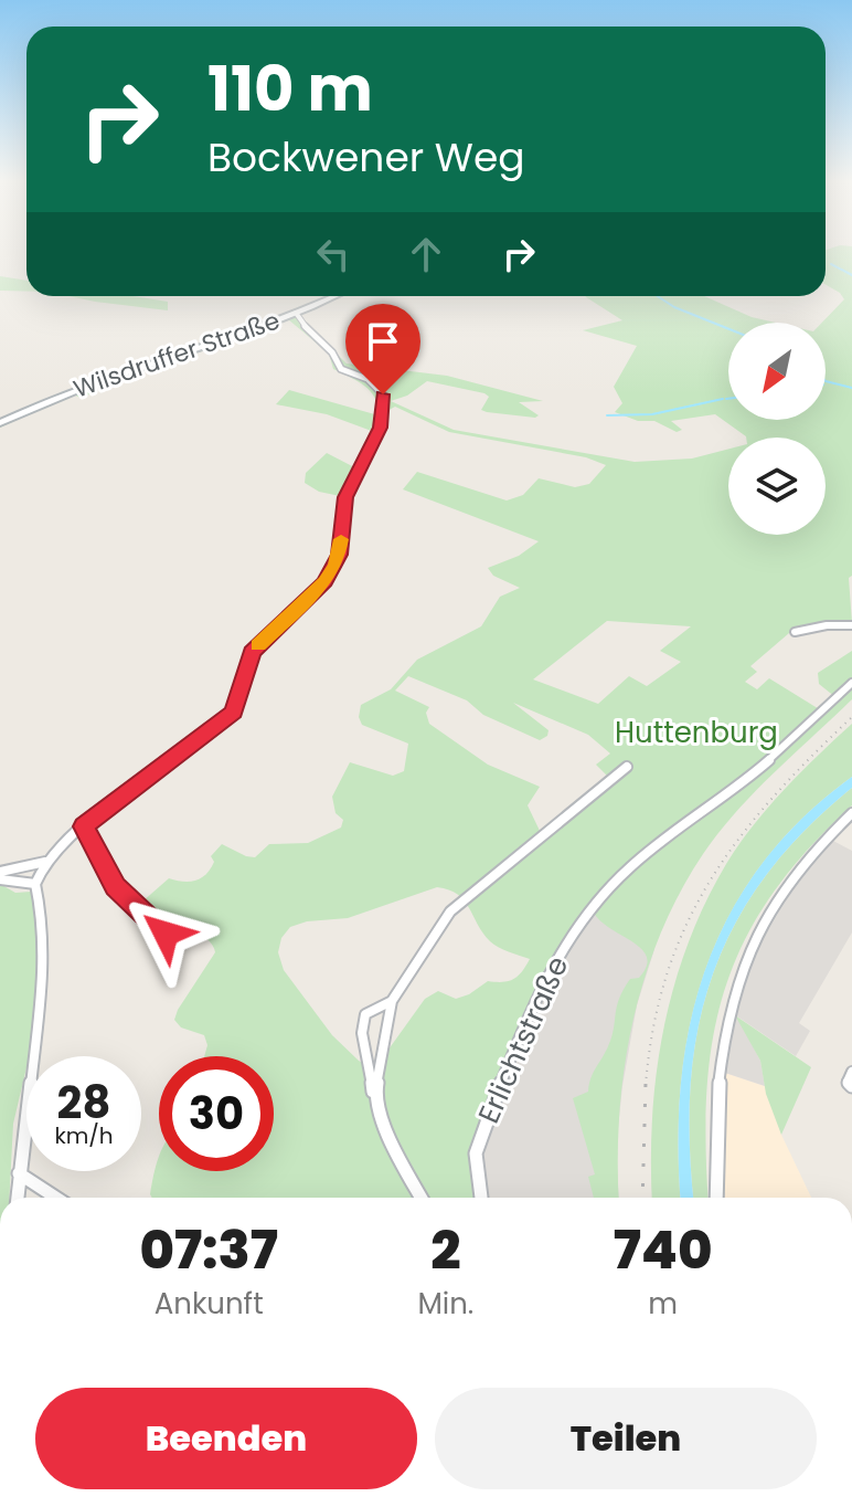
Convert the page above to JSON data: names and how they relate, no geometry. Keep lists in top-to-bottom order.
{
  "streets": {
    "main road": ["Wilsdruffer Straße"],
    "street": ["Erlichtstraße"]
  },
  "parks": ["Huttenburg"],
  "north": "bottom left",
  "page": {
    "turn": ["110 m", "Bockwener Weg"],
    "speed": "28 km/h",
    "limit": "30",
    "eta": [
      "07:37",
      "Ankunft",
      "2",
      "Min.",
      "740",
      "m"
    ],
    "buttons": ["Beenden", "Teilen"]
  }
}
